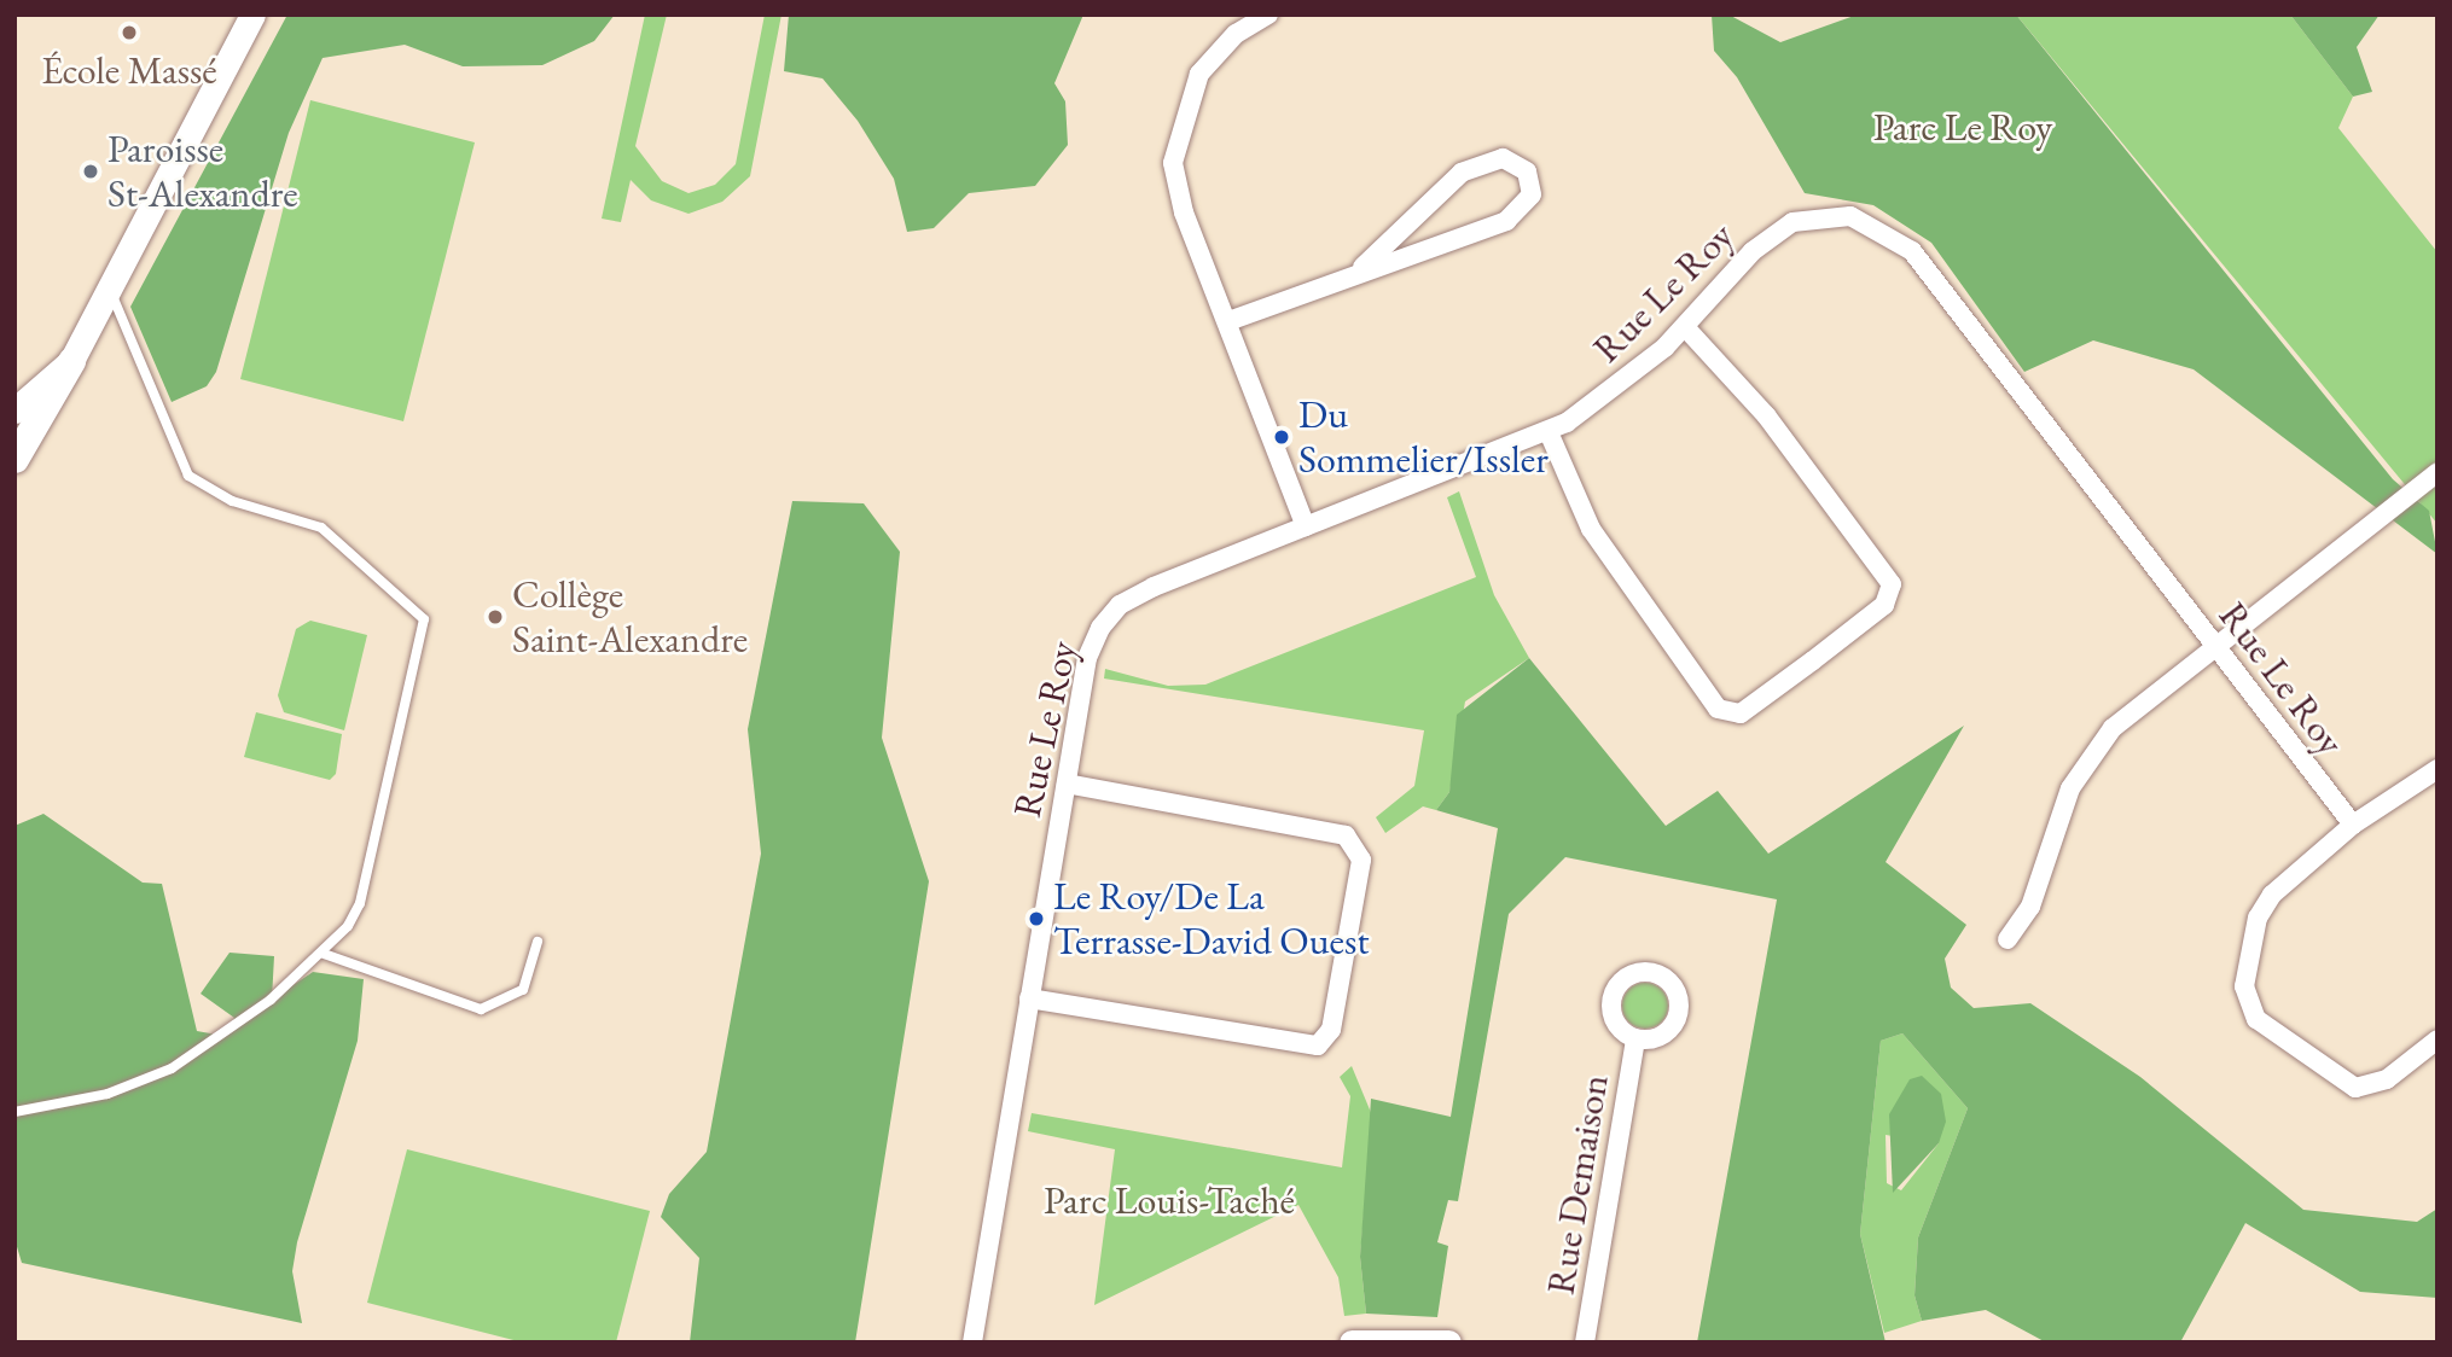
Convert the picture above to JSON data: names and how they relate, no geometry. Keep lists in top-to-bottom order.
{
  "streets": {
    "street": ["Rue Le Roy", "Rue Demaison"]
  },
  "parks": ["Parc Le Roy", "Parc Louis-Taché"],
  "places": [
    "École Massé",
    "Paroisse St-Alexandre",
    "Du Sommelier/Issler",
    "Collège Saint-Alexandre",
    "Le Roy/De La Terrasse-David Ouest"
  ]
}
